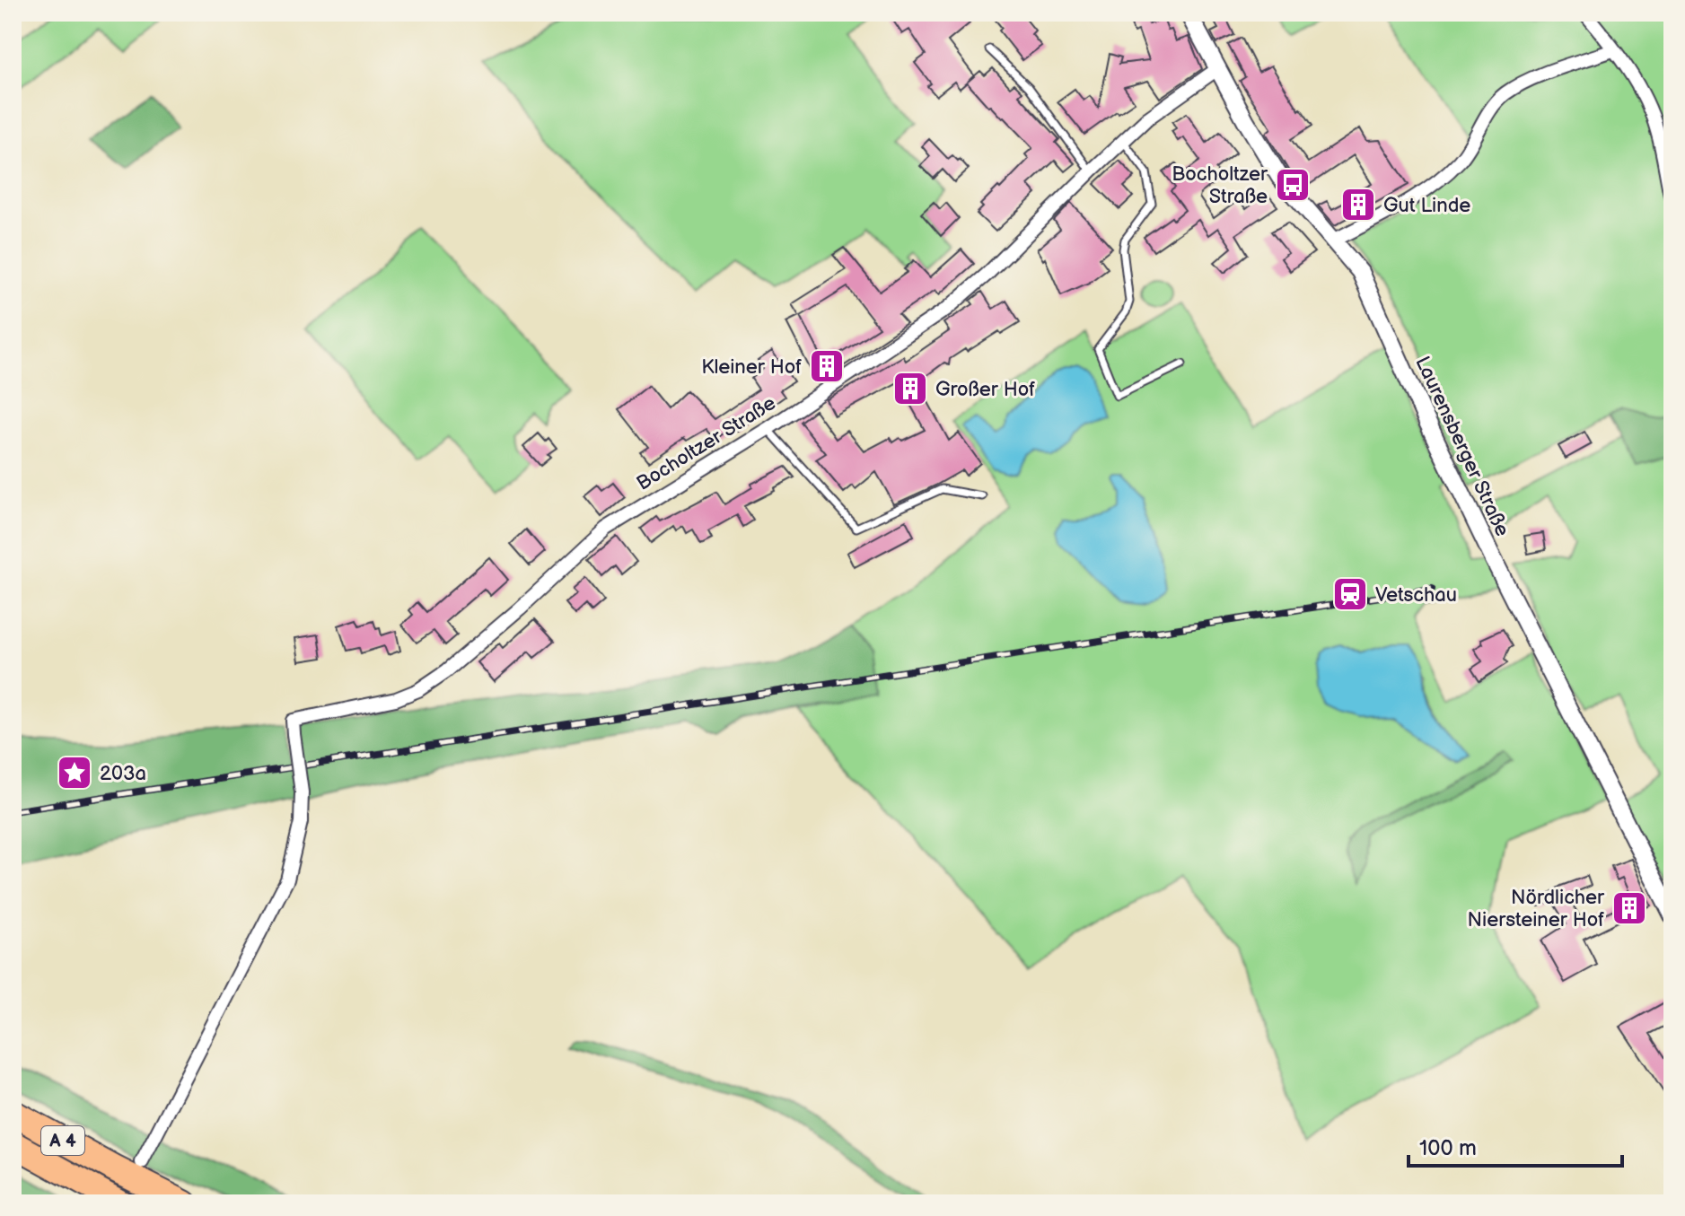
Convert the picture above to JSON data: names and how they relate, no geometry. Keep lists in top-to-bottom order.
{
  "streets": {
    "highway": ["A 4"],
    "street": ["Bocholtzer Straße", "Laurensberger Straße"]
  },
  "crossings": [
    ["Bocholtzer Straße", "Laurensberger Straße"]
  ],
  "places": {
    "bus stop": ["Bocholtzer Straße"],
    "building": [
      "Gut Linde",
      "Kleiner Hof",
      "Großer Hof",
      "Nördlicher Niersteiner Hof"
    ],
    "station": ["Vetschau"],
    "place": ["203a"]
  },
  "scale_bar": "100 m"
}
